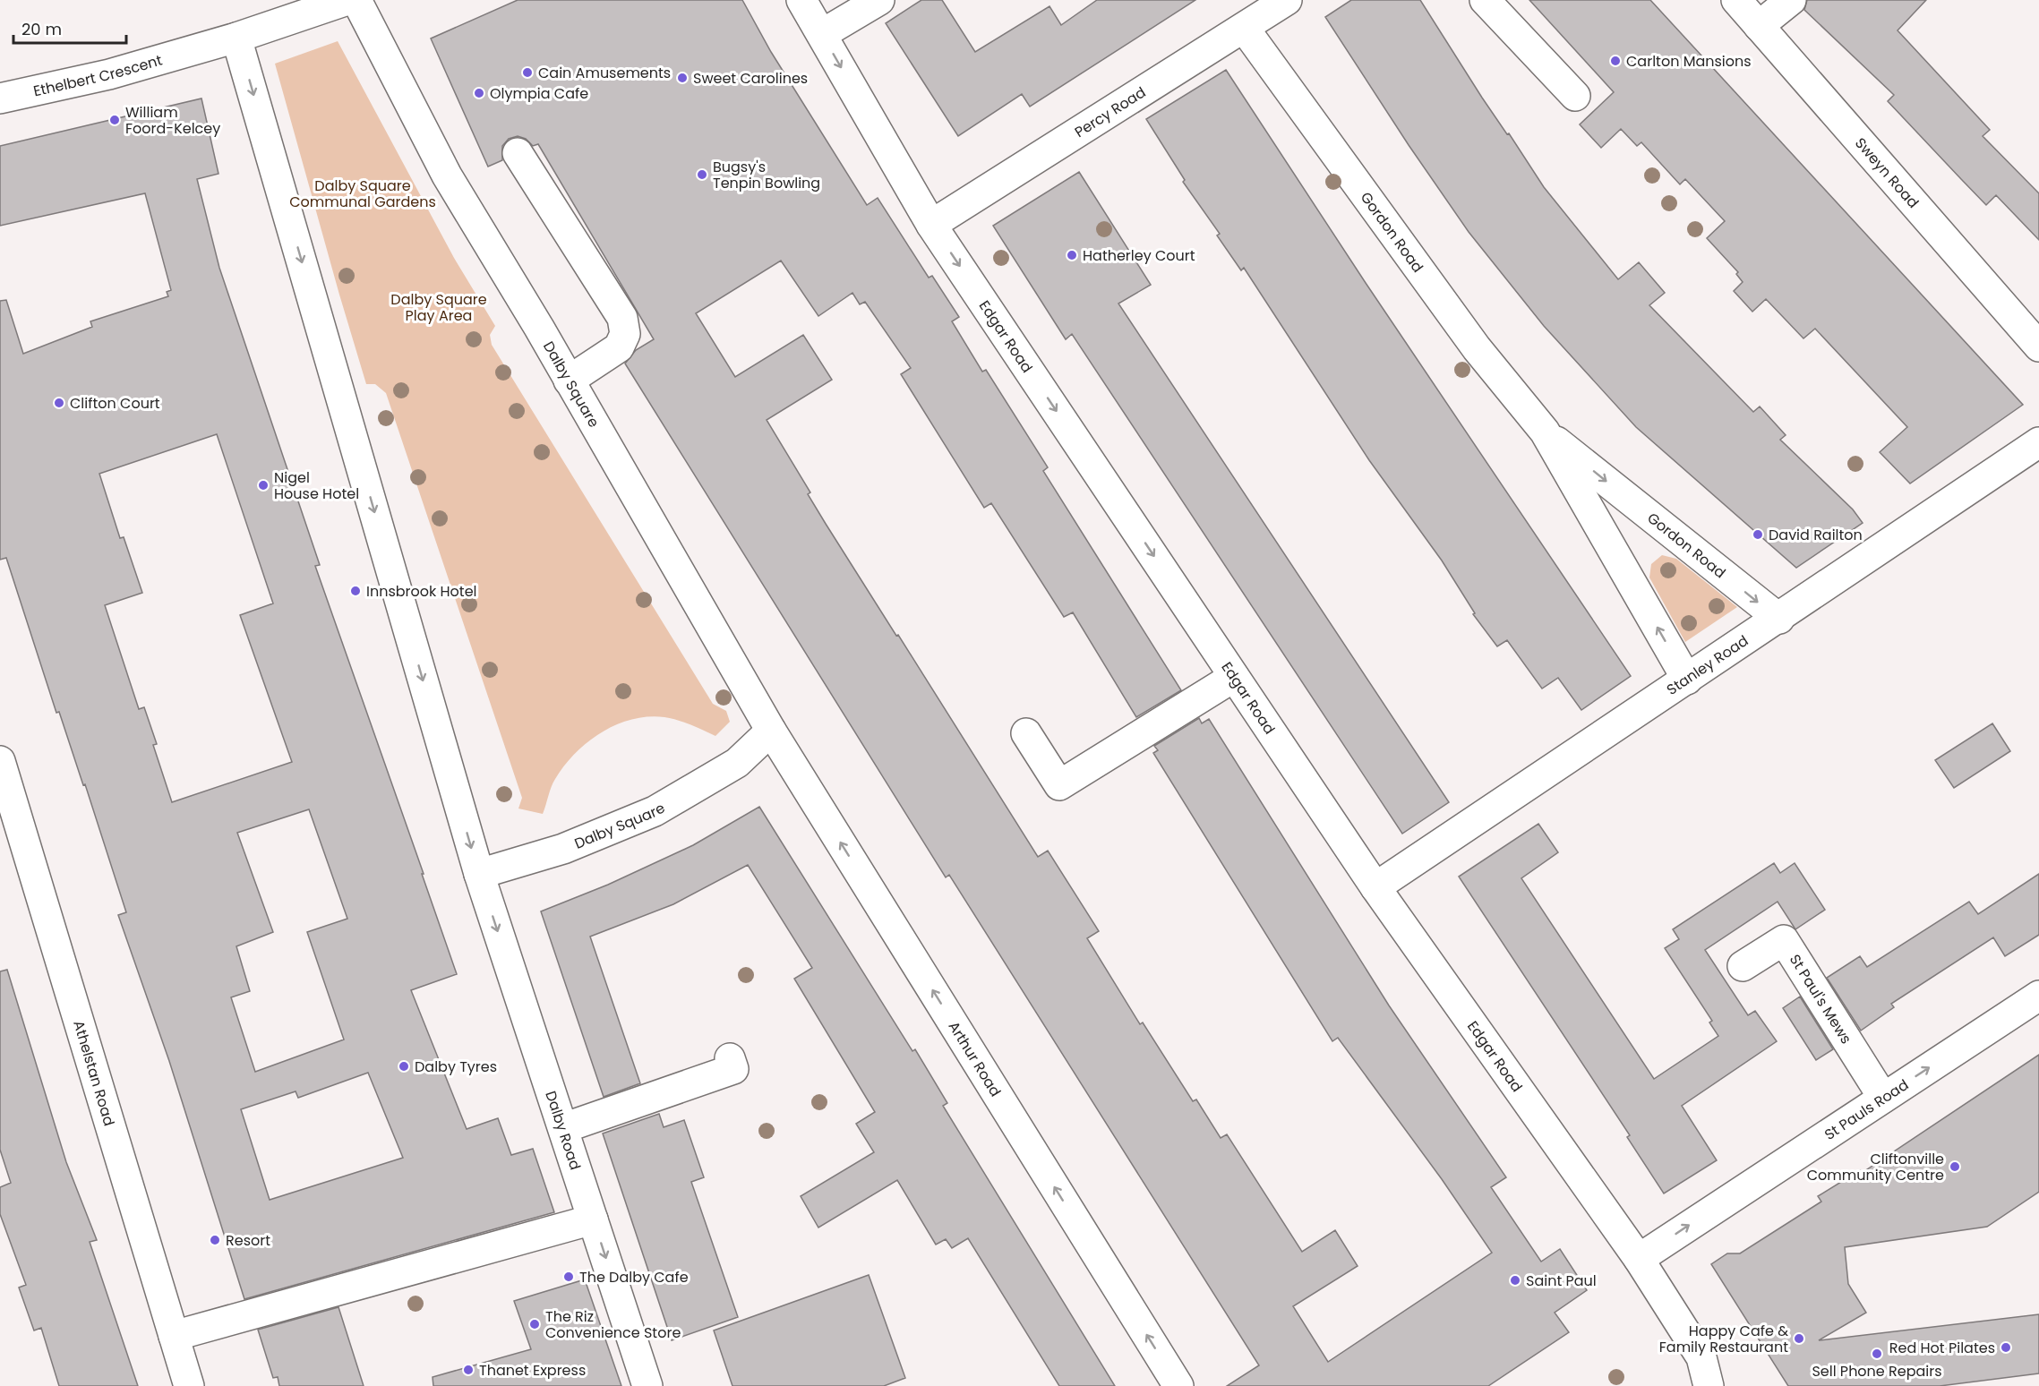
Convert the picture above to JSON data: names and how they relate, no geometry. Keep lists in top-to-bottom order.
{
  "streets": {
    "street": [
      "Ethelbert Crescent",
      "Percy Road",
      "Sweyn Road",
      "Gordon Road",
      "Edgar Road",
      "Dalby Square",
      "Stanley Road",
      "St Paul's Mews",
      "Arthur Road",
      "Athelstan Road",
      "St Pauls Road",
      "Dalby Road"
    ]
  },
  "crossings": [
    ["Percy Road", "Gordon Road"],
    ["Percy Road", "Edgar Road"],
    ["Gordon Road", "Stanley Road"],
    ["Edgar Road", "Stanley Road"],
    ["Edgar Road", "St Pauls Road"],
    ["Dalby Square", "Arthur Road"],
    ["Dalby Square", "Dalby Road"],
    ["St Paul's Mews", "St Pauls Road"]
  ],
  "one_way": [
    "Edgar Road",
    "Arthur Road",
    "St Pauls Road",
    "Dalby Road"
  ],
  "parks": ["Dalby Square Communal Gardens", "Dalby Square Play Area"],
  "places": [
    "Carlton Mansions",
    "Cain Amusements",
    "Sweet Carolines",
    "Olympia Cafe",
    "William Foord-Kelcey",
    "Bugsy's Tenpin Bowling",
    "Hatherley Court",
    "Clifton Court",
    "Nigel House Hotel",
    "David Railton",
    "Innsbrook Hotel",
    "Dalby Tyres",
    "Cliftonville Community Centre",
    "Resort",
    "The Dalby Cafe",
    "Saint Paul",
    "The Riz Convenience Store",
    "Happy Cafe & Family Restaurant",
    "Red Hot Pilates",
    "Sell Phone Repairs",
    "Thanet Express"
  ],
  "scale_bar": "20 m"
}
